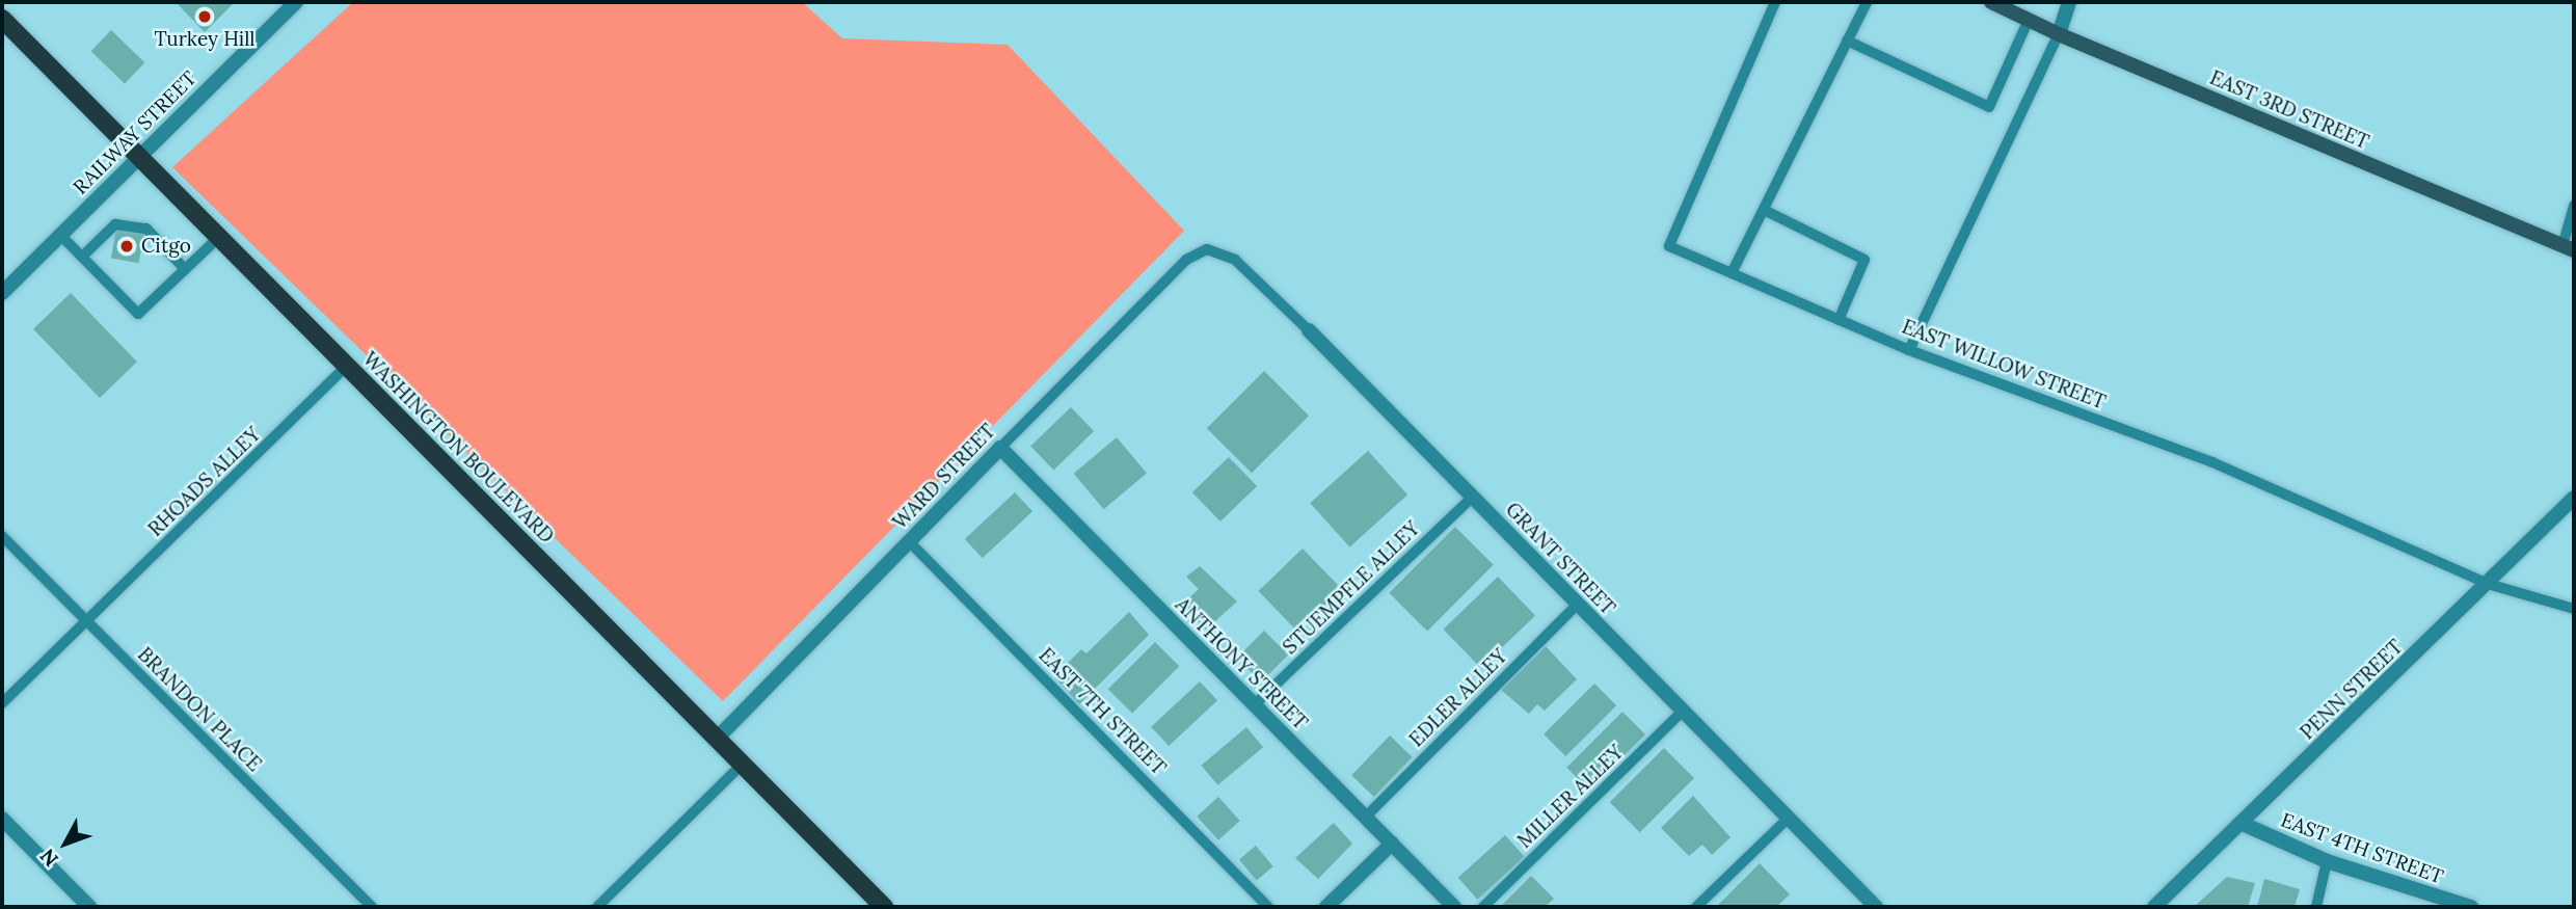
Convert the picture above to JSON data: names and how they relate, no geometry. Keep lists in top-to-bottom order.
{
  "streets": {
    "main road": ["EAST 3RD STREET", "WASHINGTON BOULEVARD"],
    "street": [
      "RAILWAY STREET",
      "WARD STREET",
      "GRANT STREET",
      "ANTHONY STREET",
      "PENN STREET",
      "EAST 4TH STREET"
    ],
    "lane": [
      "EAST WILLOW STREET",
      "RHOADS ALLEY",
      "STUEMPFLE ALLEY",
      "EDLER ALLEY",
      "BRANDON PLACE",
      "EAST 7TH STREET",
      "MILLER ALLEY"
    ]
  },
  "crossings": [
    ["RAILWAY STREET", "WASHINGTON BOULEVARD"],
    ["EAST WILLOW STREET", "PENN STREET"],
    ["WASHINGTON BOULEVARD", "WARD STREET"],
    ["WASHINGTON BOULEVARD", "RHOADS ALLEY"],
    ["WARD STREET", "GRANT STREET"],
    ["WARD STREET", "ANTHONY STREET"],
    ["WARD STREET", "EAST 7TH STREET"],
    ["RHOADS ALLEY", "BRANDON PLACE"],
    ["GRANT STREET", "STUEMPFLE ALLEY"],
    ["GRANT STREET", "EDLER ALLEY"],
    ["GRANT STREET", "MILLER ALLEY"],
    ["STUEMPFLE ALLEY", "ANTHONY STREET"],
    ["ANTHONY STREET", "EDLER ALLEY"],
    ["PENN STREET", "EAST 4TH STREET"]
  ],
  "places": ["Turkey Hill", "Citgo"],
  "north": "bottom left"
}
